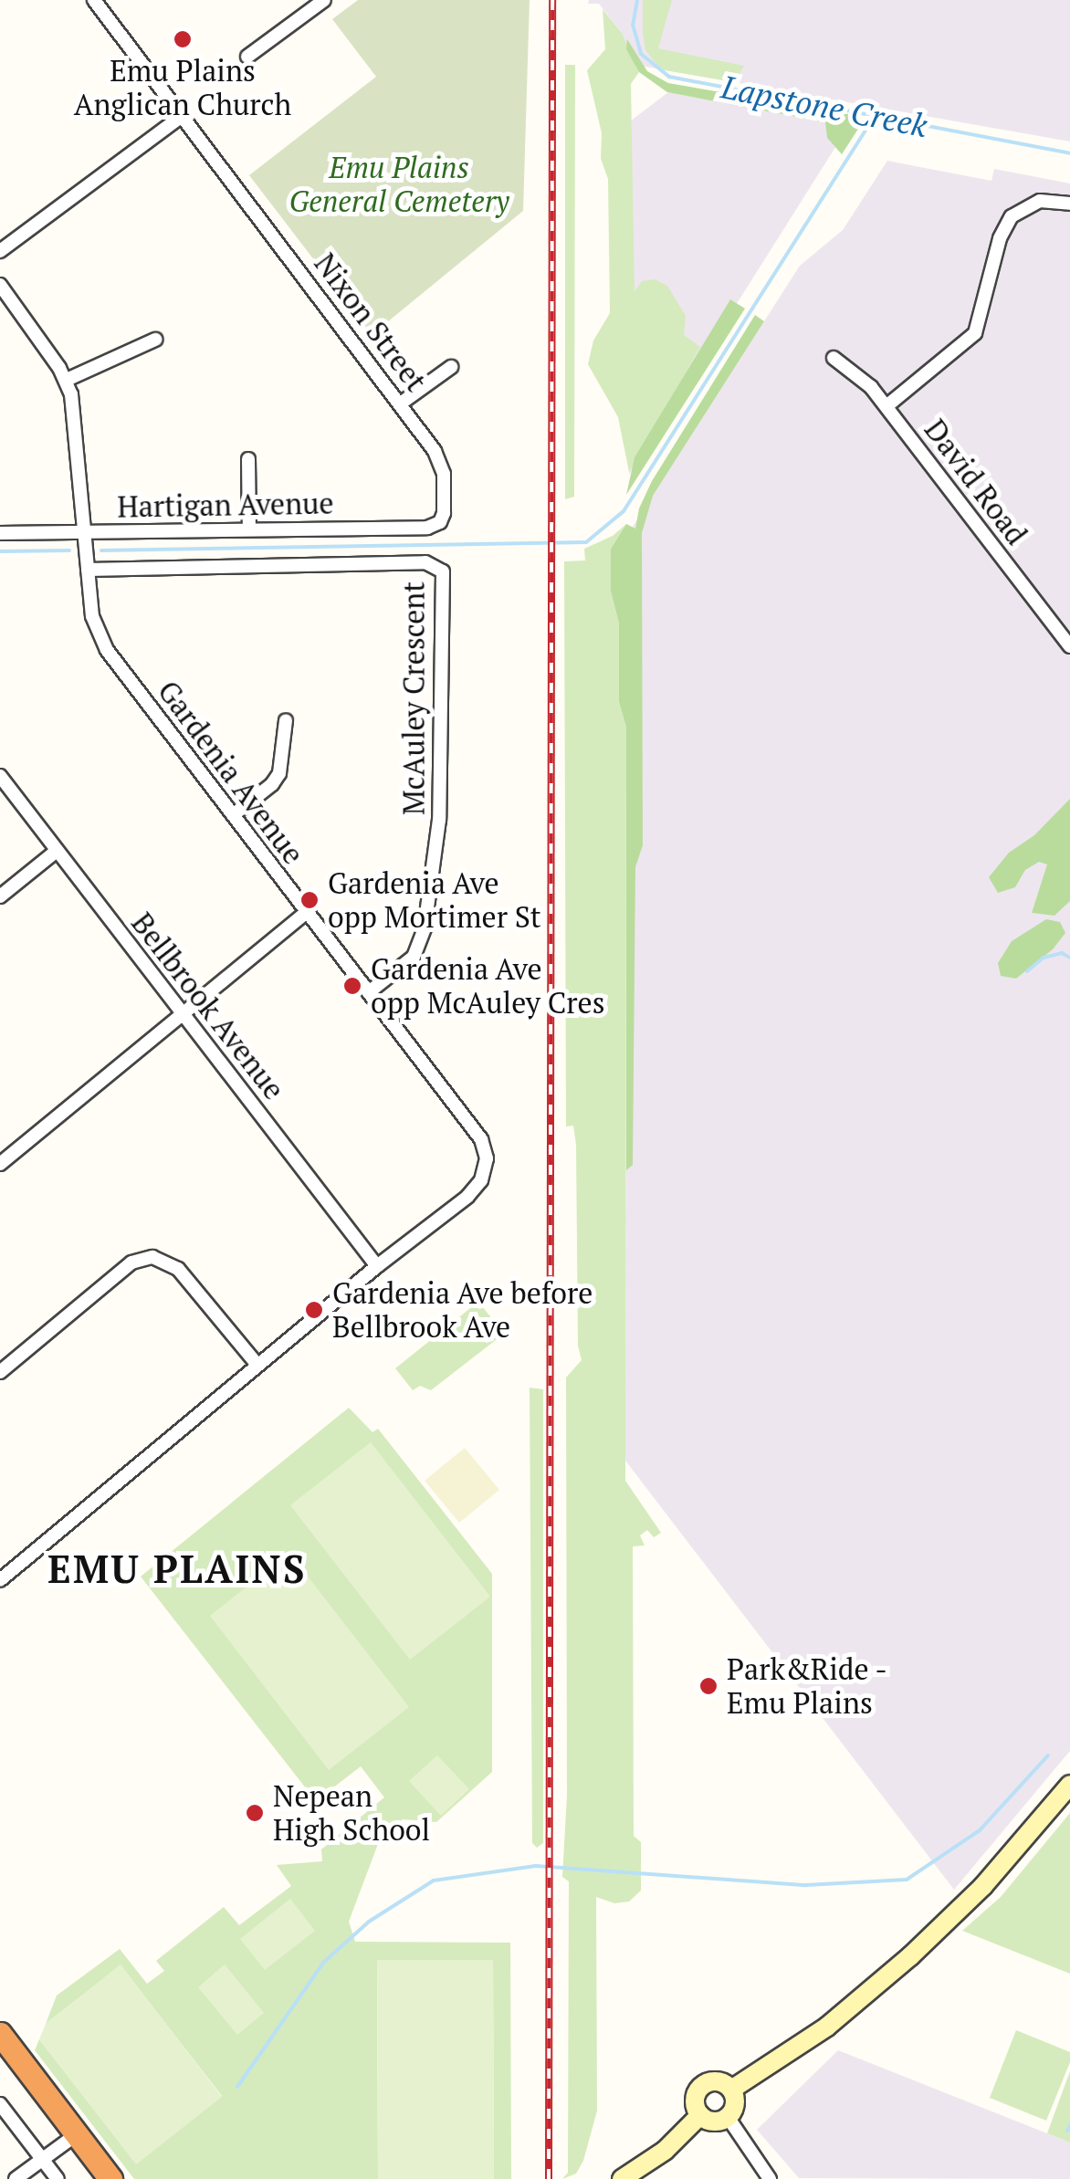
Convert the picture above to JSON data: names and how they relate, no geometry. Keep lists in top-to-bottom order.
{
  "streets": {
    "street": [
      "Nixon Street",
      "David Road",
      "Hartigan Avenue",
      "McAuley Crescent",
      "Gardenia Avenue",
      "Bellbrook Avenue"
    ]
  },
  "crossings": [
    ["Nixon Street", "Hartigan Avenue"],
    ["Hartigan Avenue", "Gardenia Avenue"],
    ["McAuley Crescent", "Gardenia Avenue"],
    ["Gardenia Avenue", "Bellbrook Avenue"]
  ],
  "districts": ["EMU PLAINS"],
  "water": ["Lapstone Creek"],
  "parks": ["Emu Plains General Cemetery"],
  "places": [
    "Emu Plains Anglican Church",
    "Gardenia Ave opp Mortimer St",
    "Gardenia Ave opp McAuley Cres",
    "Gardenia Ave before Bellbrook Ave",
    "Park&Ride - Emu Plains",
    "Nepean High School"
  ]
}
